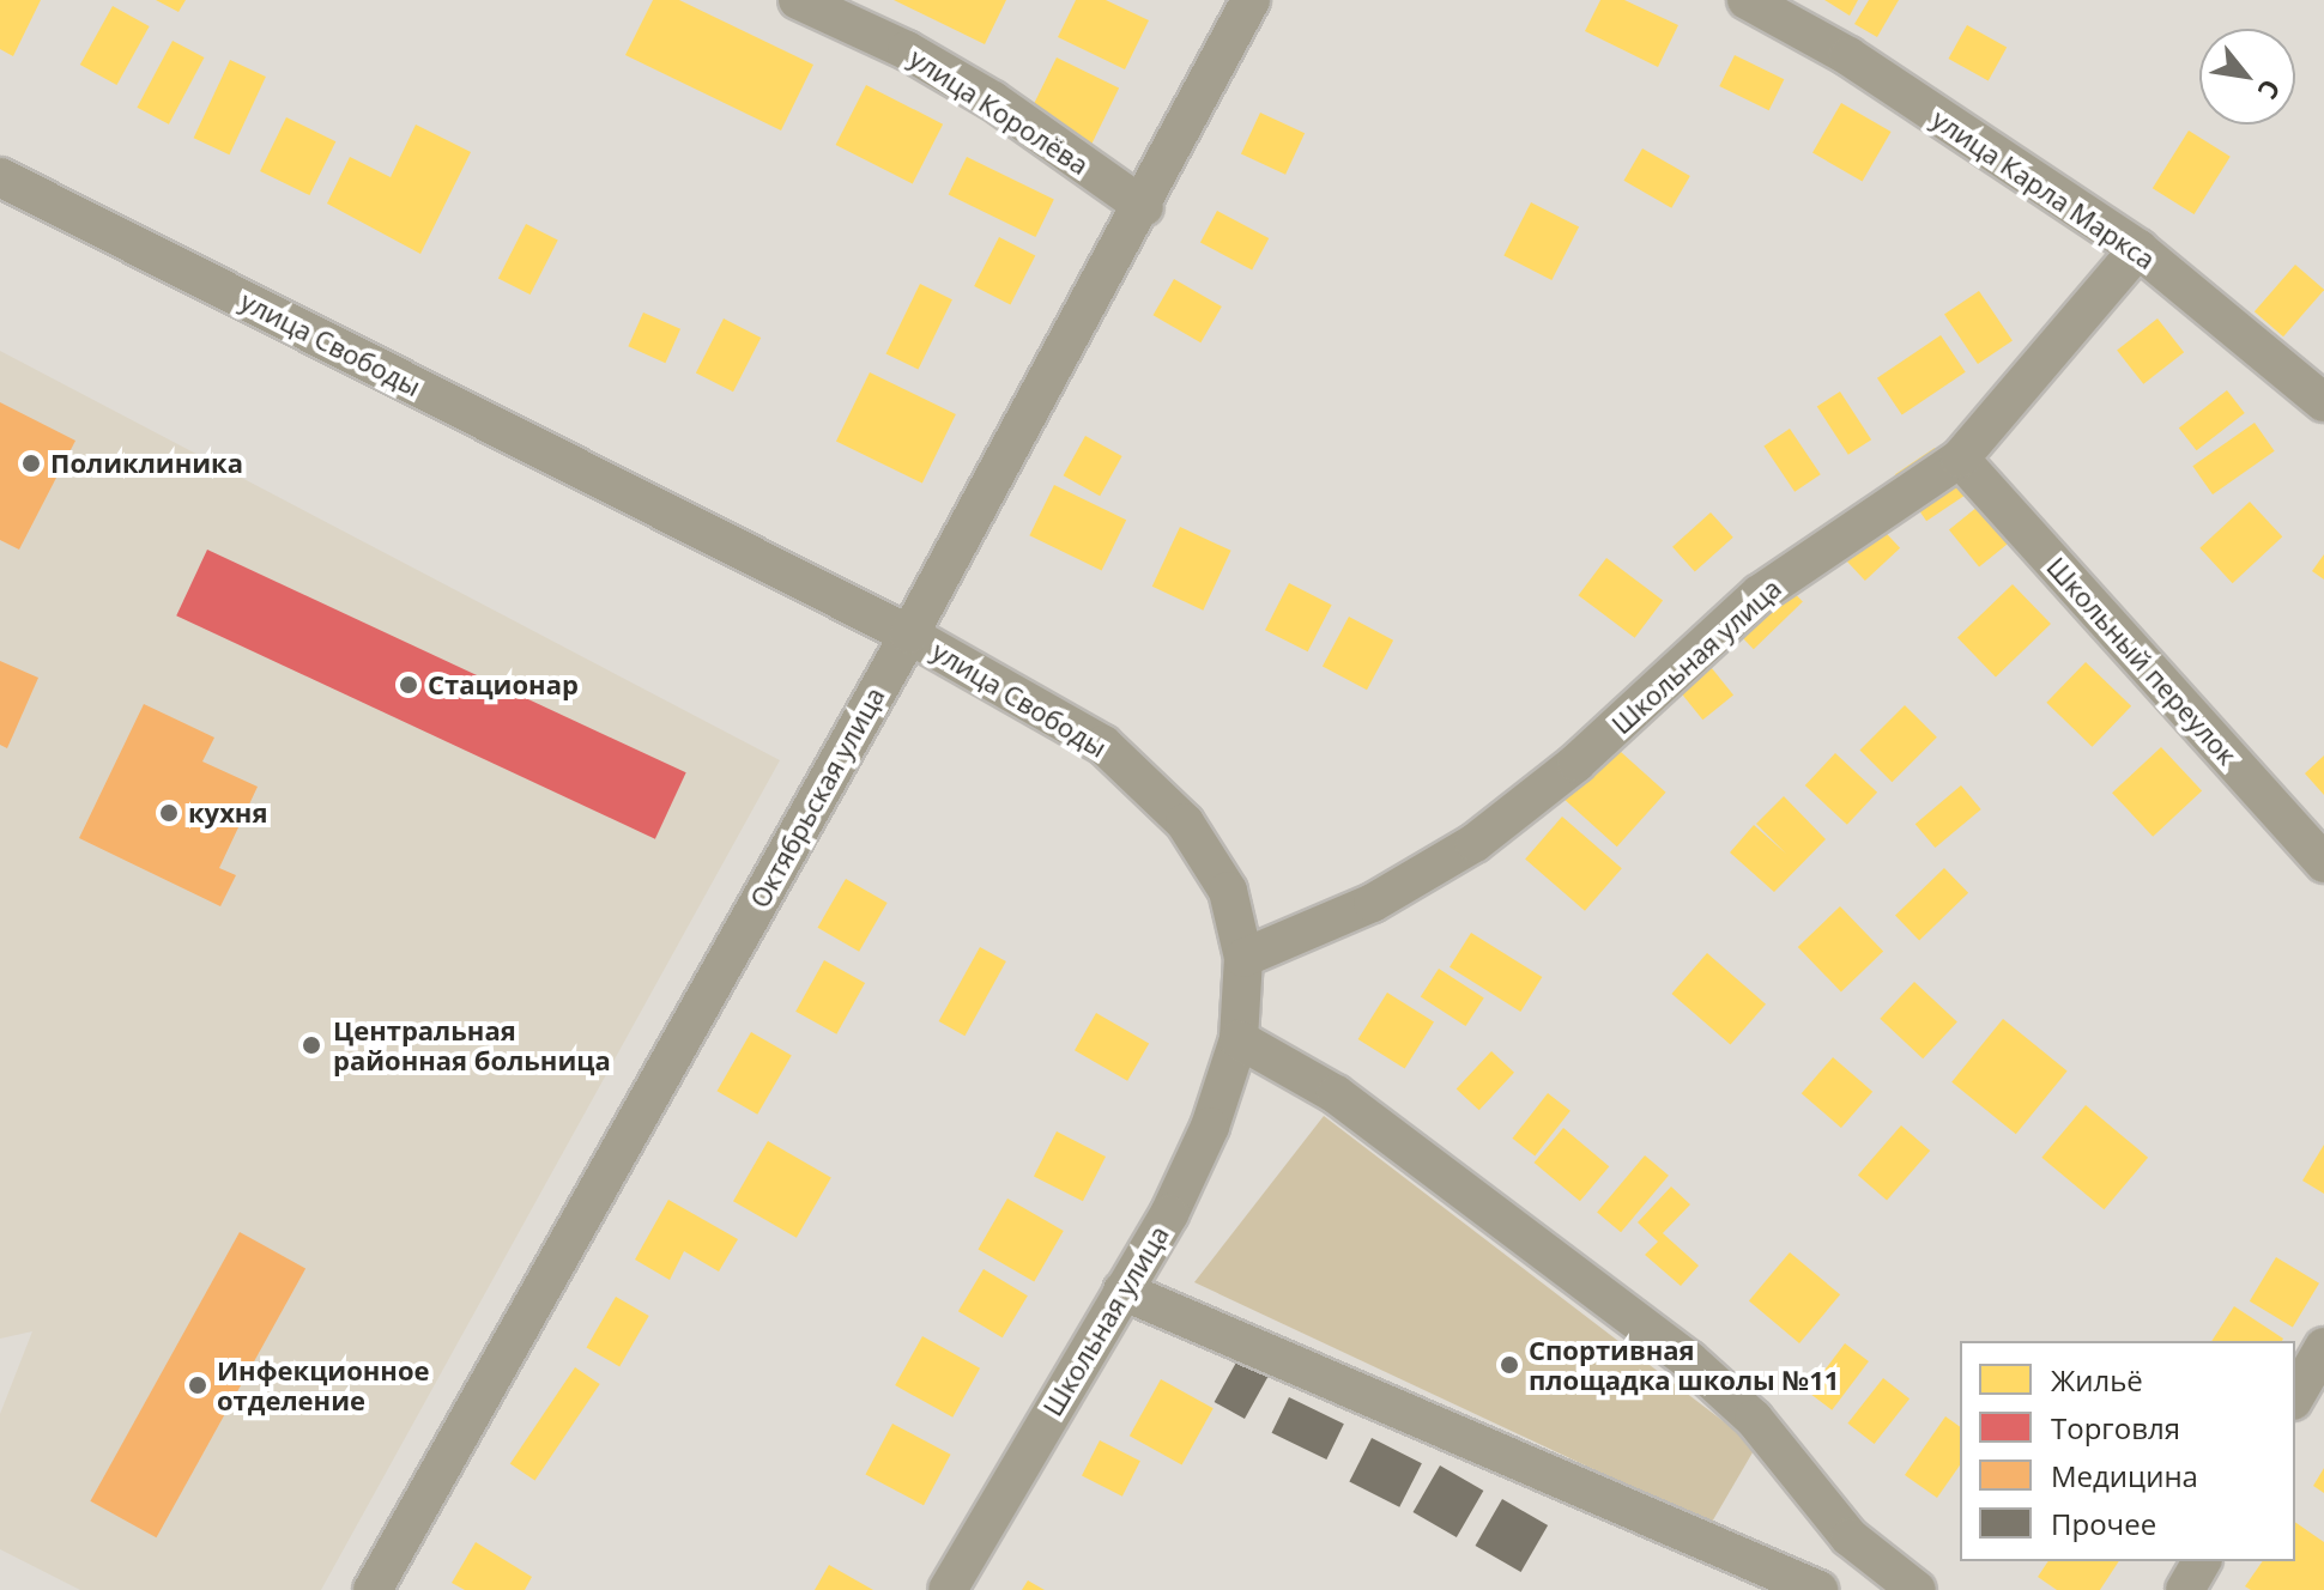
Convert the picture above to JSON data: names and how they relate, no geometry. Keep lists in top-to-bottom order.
{
  "streets": {
    "street": [
      "улица Королёва",
      "улица Карла Маркса",
      "улица Свободы",
      "Школьная улица",
      "Школьный переулок",
      "Октябрьская улица"
    ]
  },
  "crossings": [
    ["улица Королёва", "Октябрьская улица"],
    ["улица Карла Маркса", "Школьная улица"],
    ["улица Свободы", "Школьная улица"],
    ["улица Свободы", "Октябрьская улица"],
    ["Школьная улица", "Школьный переулок"]
  ],
  "places": [
    "Поликлиника",
    "Стационар",
    "кухня",
    "Центральная районная больница",
    "Спортивная площадка школы №11",
    "Инфекционное отделение"
  ],
  "legend": [
    "Жильё",
    "Торговля",
    "Медицина",
    "Прочее"
  ],
  "north": "bottom right"
}
